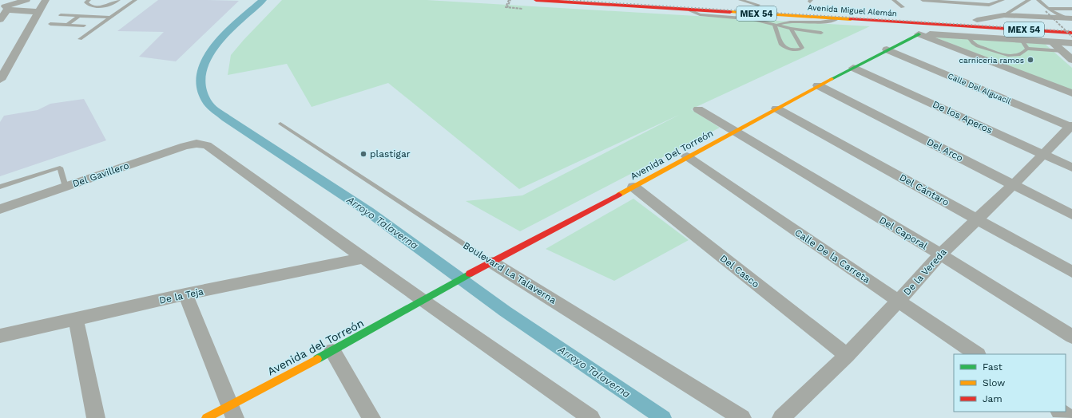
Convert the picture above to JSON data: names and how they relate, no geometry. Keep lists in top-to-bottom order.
{
  "streets": {
    "main road": [
      "Avenida Miguel Alemán",
      "MEX 54",
      "Avenida Del Torreón",
      "Avenida del Torreón"
    ],
    "street": [
      "Calle Del Alguacil",
      "De los Aperos",
      "Del Arco",
      "Del Gavillero",
      "Del Cántaro",
      "Del Caporal",
      "Calle De la Carreta",
      "Del Casco",
      "De la Vereda",
      "Boulevard La Talaverna",
      "De la Teja"
    ]
  },
  "crossings": [
    ["Calle Del Alguacil", "Avenida Del Torreón"],
    ["Calle Del Alguacil", "De la Vereda"],
    ["De los Aperos", "Avenida Del Torreón"],
    ["De los Aperos", "De la Vereda"],
    ["Del Arco", "Avenida Del Torreón"],
    ["Del Arco", "De la Vereda"],
    ["Avenida Del Torreón", "Del Cántaro"],
    ["Avenida Del Torreón", "Del Caporal"],
    ["Avenida Del Torreón", "Calle De la Carreta"],
    ["Avenida Del Torreón", "Del Casco"],
    ["Avenida Del Torreón", "Boulevard La Talaverna"],
    ["Avenida Del Torreón", "Avenida del Torreón"],
    ["Del Gavillero", "De la Teja"],
    ["Del Cántaro", "De la Vereda"],
    ["Del Caporal", "De la Vereda"],
    ["Calle De la Carreta", "De la Vereda"],
    ["Del Casco", "De la Vereda"]
  ],
  "water": ["Arroyo Talaverna"],
  "places": ["carniceria ramos", "plastigar"],
  "legend": ["Fast", "Slow", "Jam"]
}
